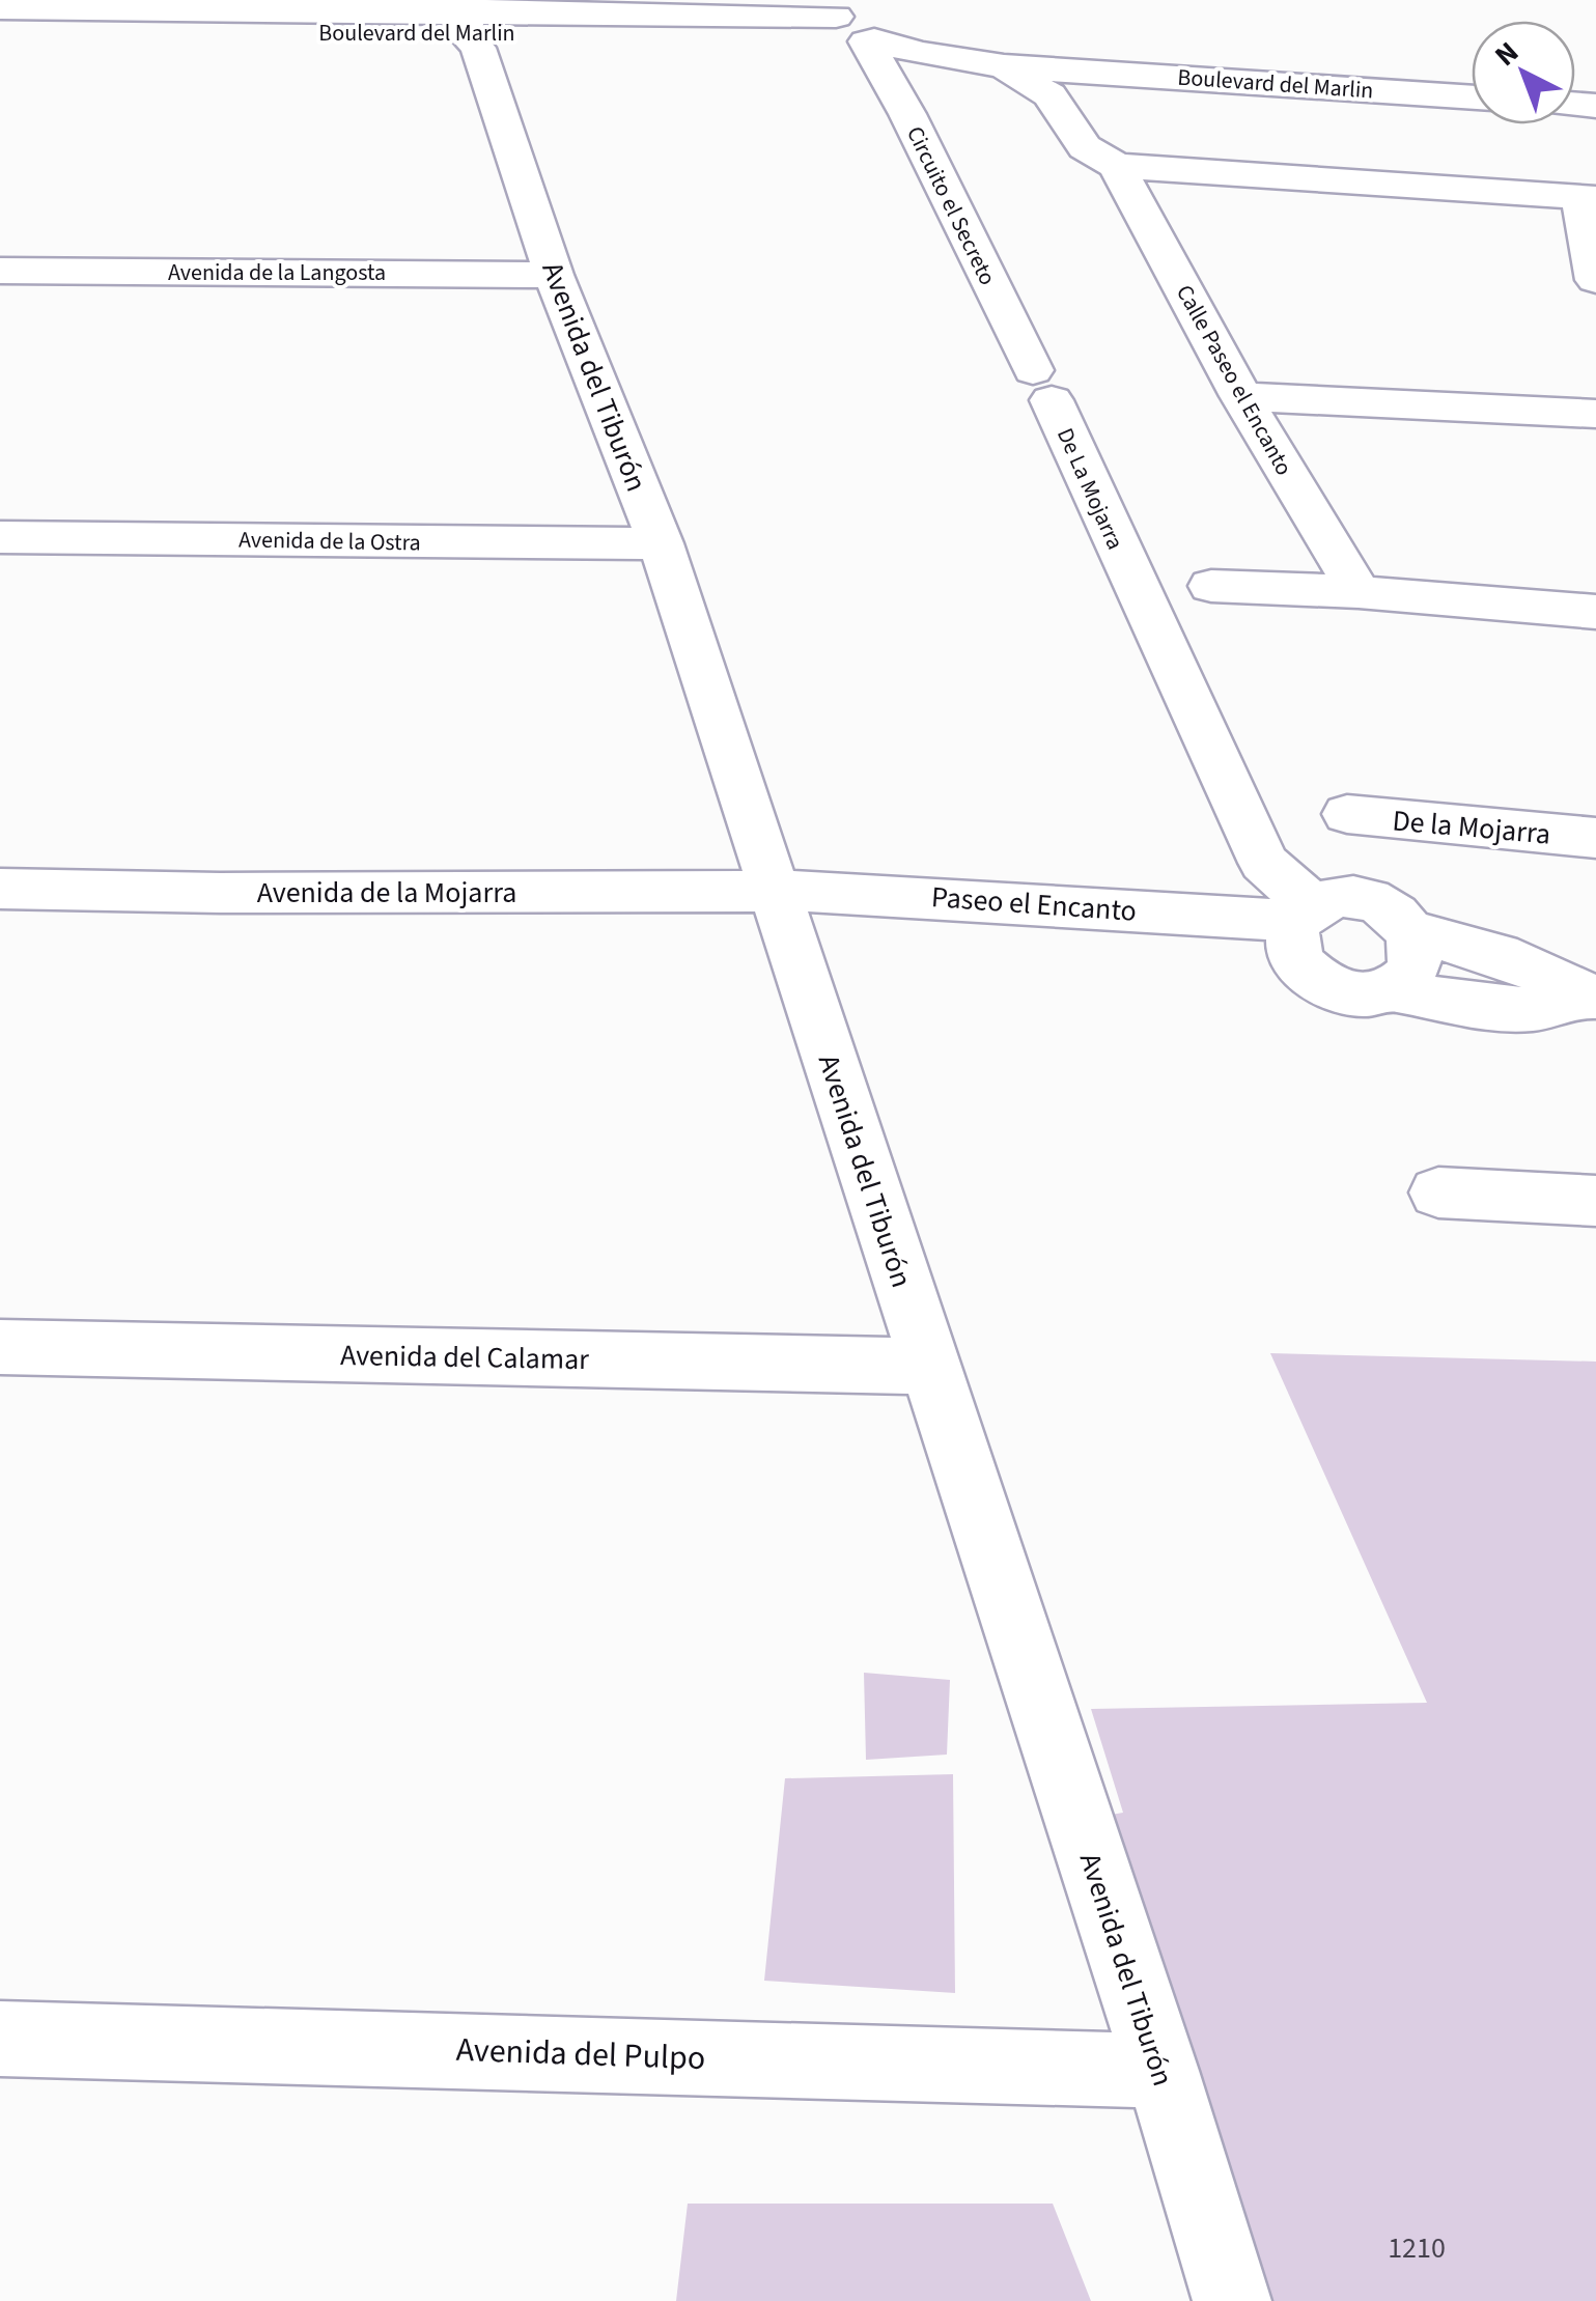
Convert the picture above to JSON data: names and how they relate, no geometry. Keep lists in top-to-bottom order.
{
  "streets": {
    "street": [
      "Boulevard del Marlin",
      "Circuito el Secreto",
      "Avenida de la Langosta",
      "Avenida del Tiburón",
      "Calle Paseo el Encanto",
      "De La Mojarra",
      "Avenida de la Ostra",
      "De la Mojarra",
      "Avenida de la Mojarra",
      "Paseo el Encanto",
      "Avenida del Calamar",
      "Avenida del Pulpo"
    ]
  },
  "crossings": [
    ["Boulevard del Marlin", "Circuito el Secreto"],
    ["Boulevard del Marlin", "Avenida del Tiburón"],
    ["Boulevard del Marlin", "Calle Paseo el Encanto"],
    ["Circuito el Secreto", "De La Mojarra"],
    ["Avenida de la Langosta", "Avenida del Tiburón"],
    ["Avenida del Tiburón", "Avenida de la Ostra"],
    ["Avenida del Tiburón", "Avenida de la Mojarra"],
    ["Avenida del Tiburón", "Paseo el Encanto"],
    ["Avenida del Tiburón", "Avenida del Calamar"],
    ["Avenida del Tiburón", "Avenida del Pulpo"],
    ["De La Mojarra", "Paseo el Encanto"],
    ["Avenida de la Mojarra", "Paseo el Encanto"]
  ],
  "house_numbers": ["1210"],
  "north": "top left"
}
